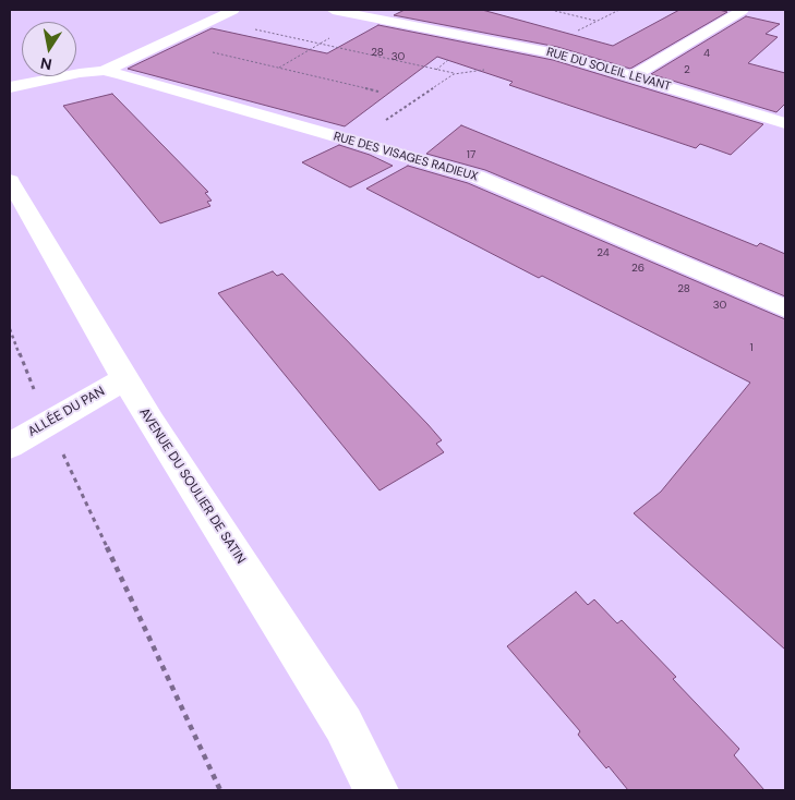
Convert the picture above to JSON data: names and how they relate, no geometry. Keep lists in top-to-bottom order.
{
  "streets": {
    "street": [
      "RUE DU SOLEIL LEVANT",
      "RUE DES VISAGES RADIEUX",
      "ALLÉE DU PAN",
      "AVENUE DU SOULIER DE SATIN"
    ]
  },
  "crossings": [
    ["ALLÉE DU PAN", "AVENUE DU SOULIER DE SATIN"]
  ],
  "house_numbers": [
    "28",
    "4",
    "30",
    "2",
    "17",
    "24",
    "26",
    "28",
    "30",
    "1"
  ],
  "north": "bottom"
}
